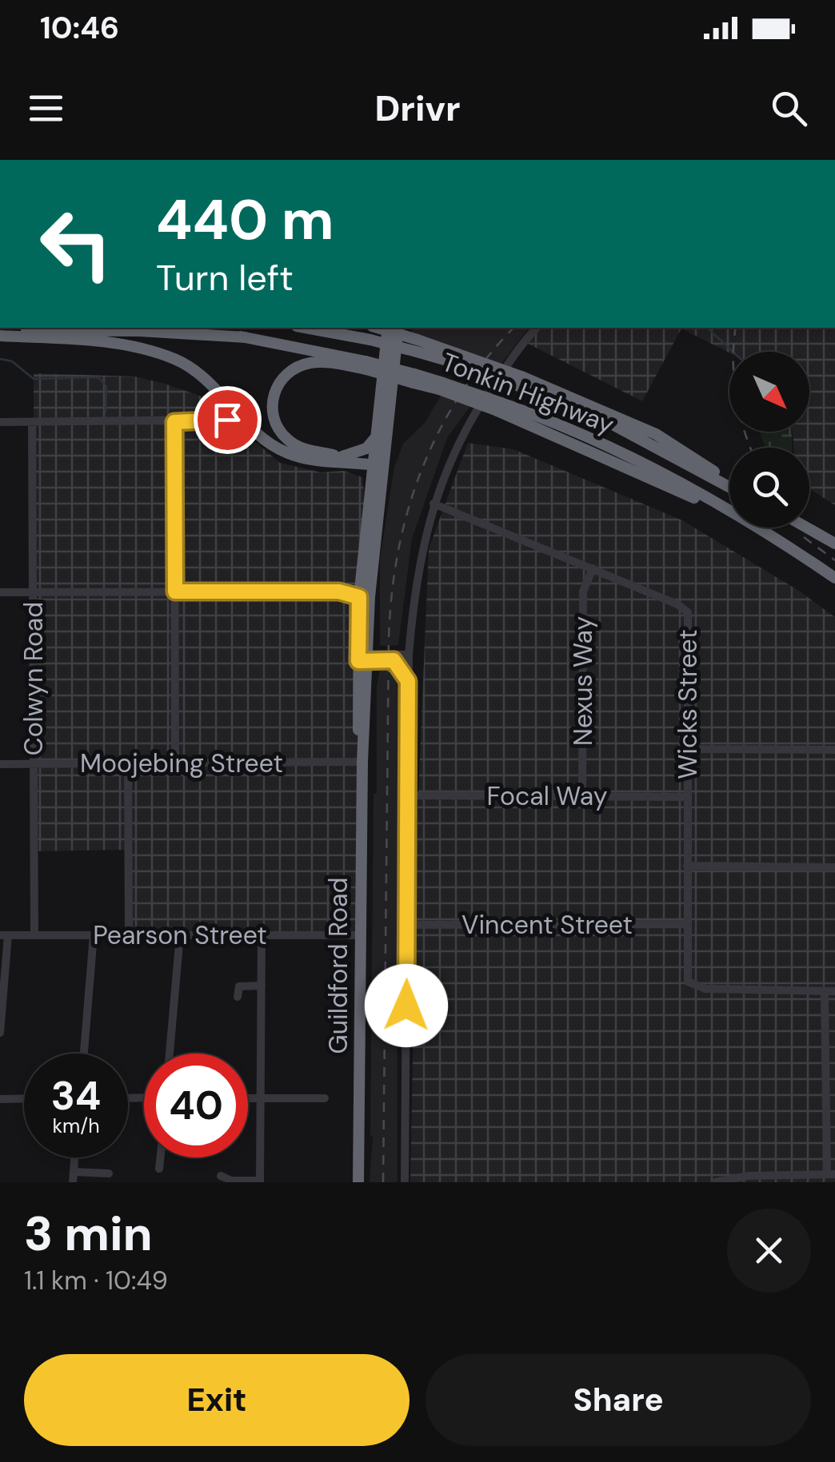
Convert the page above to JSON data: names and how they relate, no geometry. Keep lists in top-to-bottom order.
{
  "streets": {
    "highway": ["Tonkin Highway", "Guildford Road"],
    "street": [
      "Colwyn Road",
      "Nexus Way",
      "Wicks Street",
      "Moojebing Street",
      "Focal Way",
      "Vincent Street",
      "Pearson Street"
    ]
  },
  "crossings": [
    ["Colwyn Road", "Moojebing Street"],
    ["Colwyn Road", "Pearson Street"],
    ["Nexus Way", "Wicks Street"],
    ["Nexus Way", "Focal Way"],
    ["Wicks Street", "Focal Way"],
    ["Wicks Street", "Vincent Street"],
    ["Moojebing Street", "Guildford Road"],
    ["Pearson Street", "Guildford Road"]
  ],
  "north": "bottom right",
  "page": {
    "status": "10:46",
    "header": "Drivr",
    "turn": ["440 m", "Turn left"],
    "speed": "34 km/h",
    "limit": "40",
    "heading": ["3 min", "1.1 km · 10:49"],
    "buttons": ["Exit", "Share"]
  }
}
